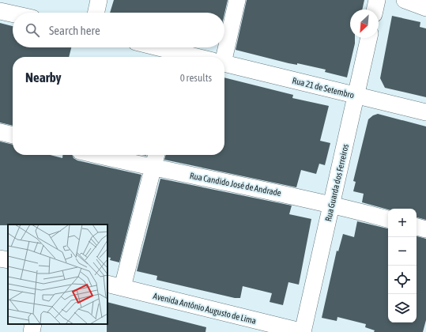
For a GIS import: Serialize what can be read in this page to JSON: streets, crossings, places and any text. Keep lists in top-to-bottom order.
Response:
{
  "streets": {
    "street": [
      "Rua 21 de Setembro",
      "Rua Guarda dos Ferreiros",
      "Rua Candido José de Andrade",
      "Avenida Antônio Augusto de Lima"
    ]
  },
  "crossings": [
    ["Rua 21 de Setembro", "Rua Guarda dos Ferreiros"],
    ["Rua Guarda dos Ferreiros", "Rua Candido José de Andrade"],
    ["Rua Guarda dos Ferreiros", "Avenida Antônio Augusto de Lima"]
  ],
  "north": "bottom left",
  "page": {
    "search": "Search here",
    "heading": ["Nearby", "0 results"],
    "map_buttons": ["+", "−"]
  }
}
